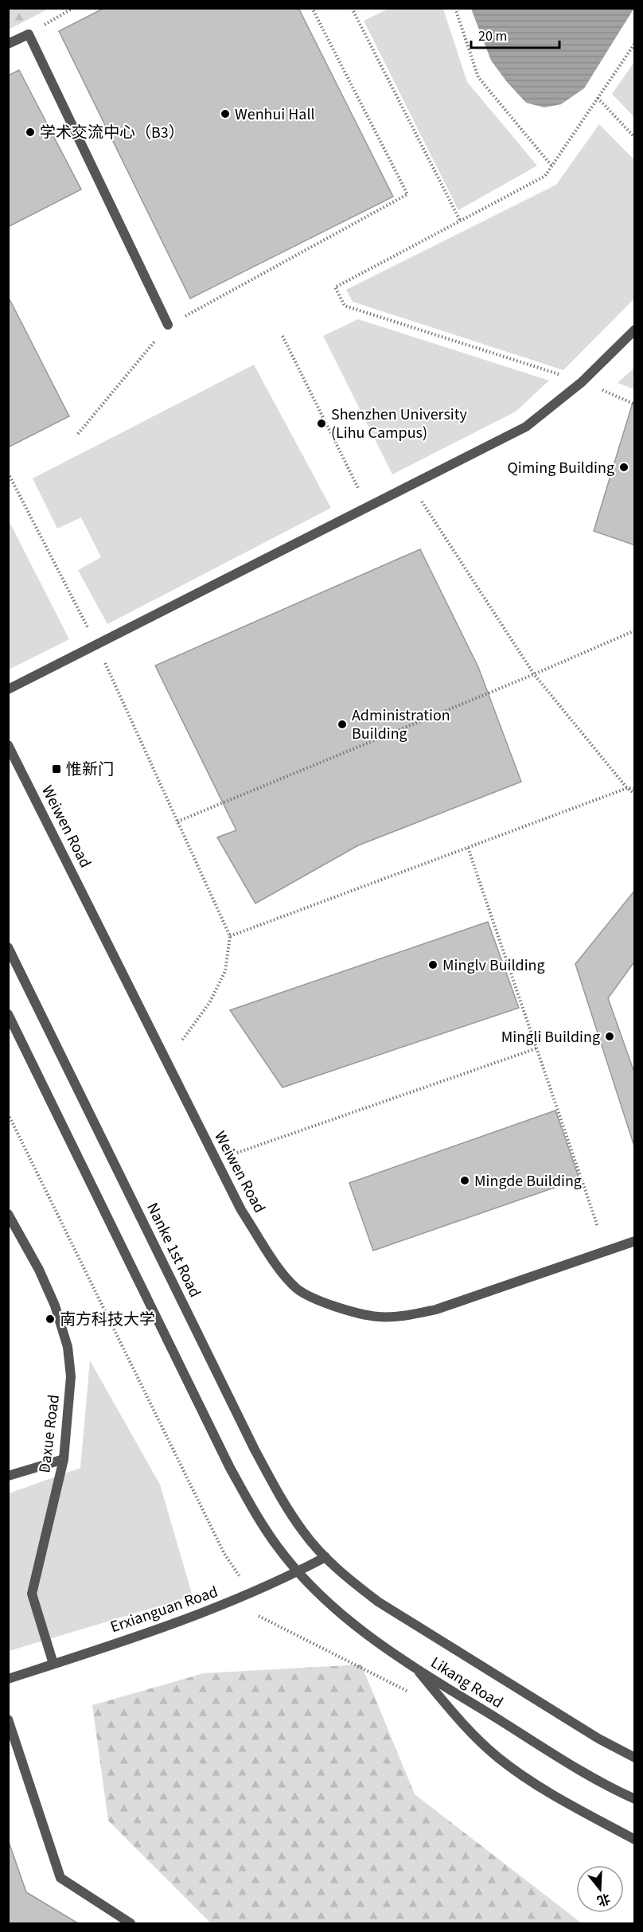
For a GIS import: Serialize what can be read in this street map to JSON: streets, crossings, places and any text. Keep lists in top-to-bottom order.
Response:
{
  "streets": {
    "street": [
      "Weiwen Road",
      "Nanke 1st Road",
      "Daxue Road",
      "Erxianguan Road",
      "Likang Road"
    ]
  },
  "crossings": [
    ["Nanke 1st Road", "Erxianguan Road"],
    ["Nanke 1st Road", "Likang Road"],
    ["Daxue Road", "Erxianguan Road"],
    ["Erxianguan Road", "Likang Road"]
  ],
  "places": {
    "other": [
      "Wenhui Hall",
      "学术交流中心（B3）",
      "Shenzhen University (Lihu Campus)",
      "Qiming Building",
      "Administration Building",
      "Minglv Building",
      "Mingli Building",
      "Mingde Building",
      "南方科技大学"
    ],
    "transit": ["惟新门"]
  },
  "scale_bar": "20 m",
  "north": "bottom"
}
